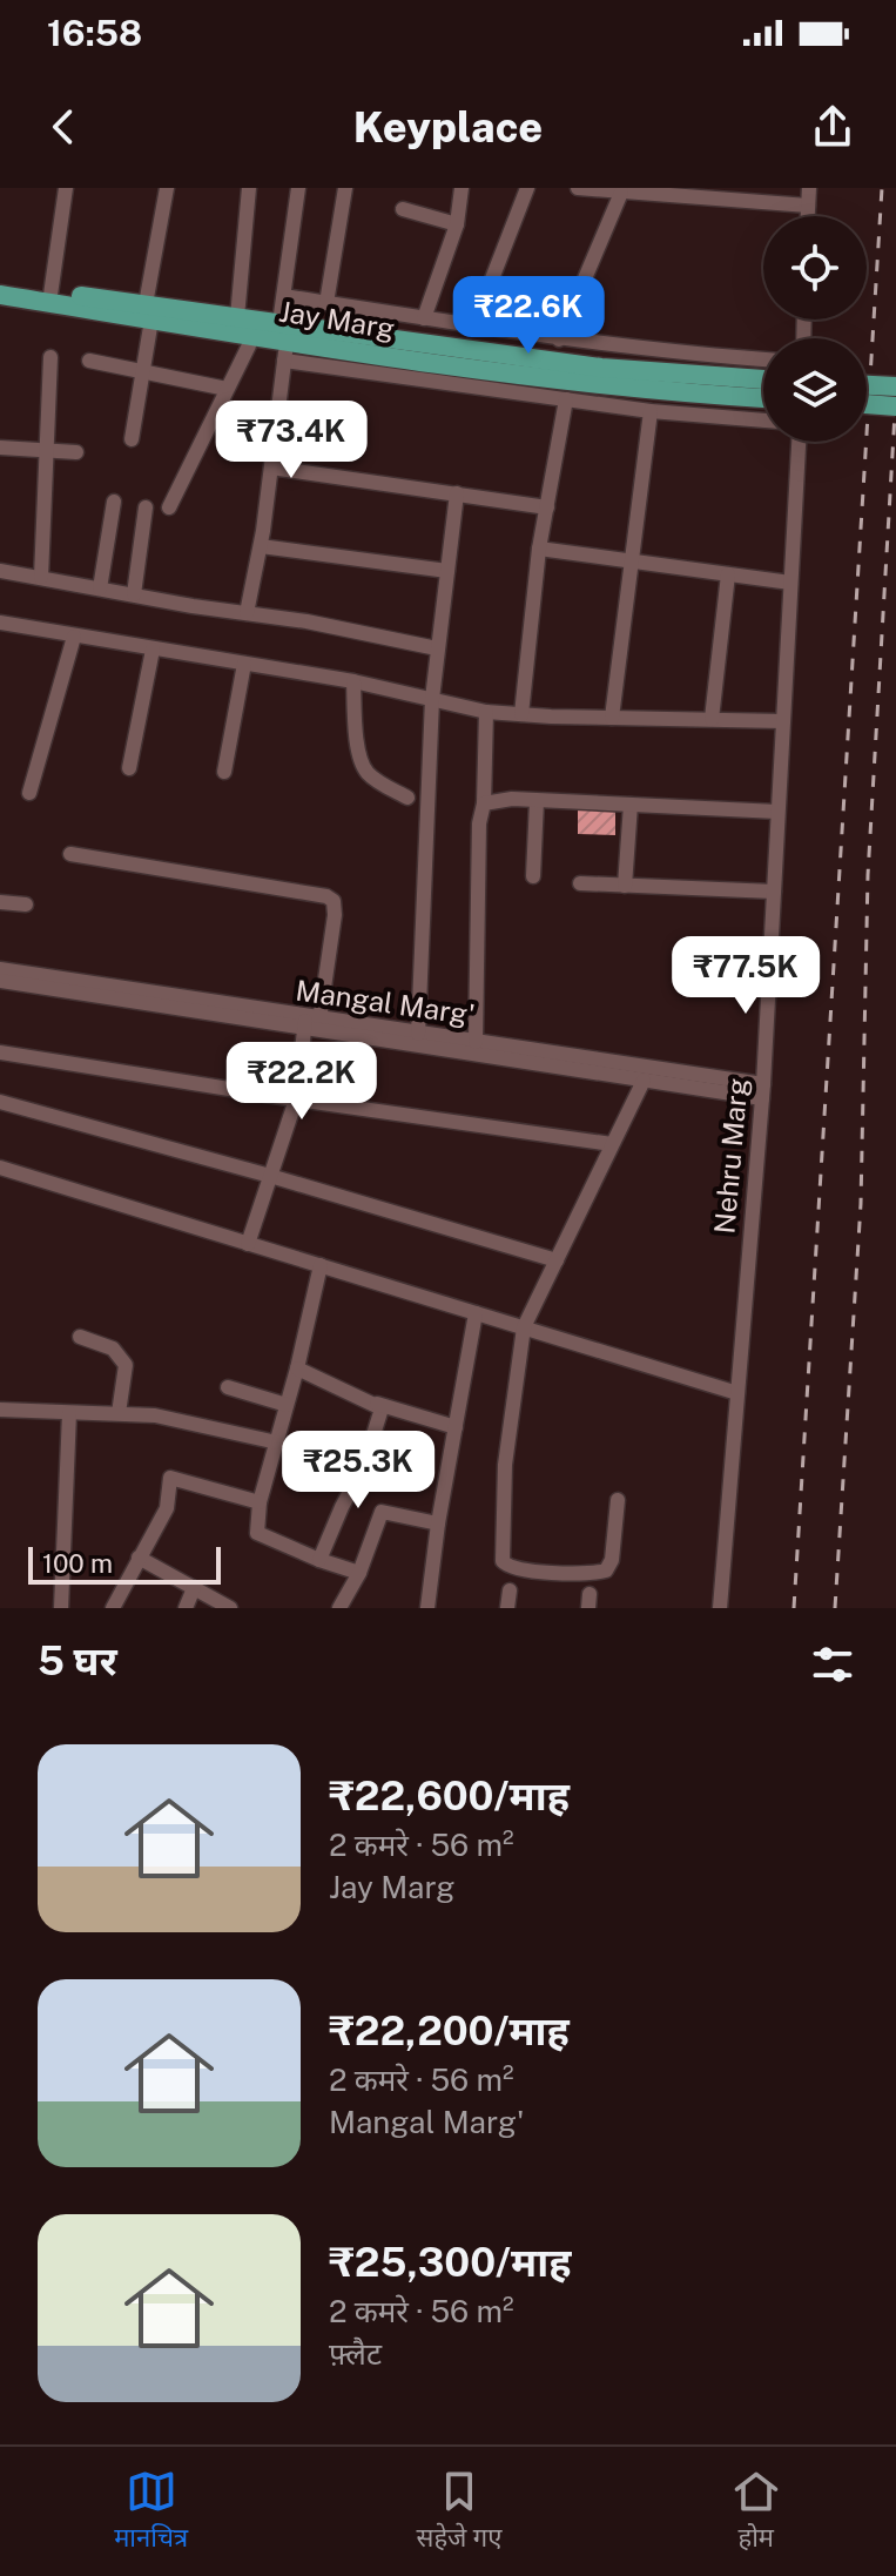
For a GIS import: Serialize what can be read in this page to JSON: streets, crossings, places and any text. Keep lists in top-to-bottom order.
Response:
{
  "streets": {
    "main road": ["Jay Marg"],
    "street": ["Mangal Marg'", "Nehru Marg"]
  },
  "crossings": [
    ["Mangal Marg'", "Nehru Marg"]
  ],
  "scale_bar": "100 m",
  "page": {
    "status": "16:58",
    "header": "Keyplace",
    "price": [
      "₹22.6K",
      "₹73.4K",
      "₹77.5K",
      "₹22.2K",
      "₹25.3K"
    ],
    "scale": "100 m",
    "heading": "5 घर",
    "list": [
      {
        "name": "₹22,600/माह",
        "note": "2 कमरे · 56 m² · Jay Marg"
      },
      {
        "name": "₹22,200/माह",
        "note": "2 कमरे · 56 m² · Mangal Marg'"
      },
      {
        "name": "₹25,300/माह",
        "note": "2 कमरे · 56 m² · फ़्लैट"
      }
    ],
    "tabs": ["मानचित्र", "सहेजे गए", "होम"]
  }
}
